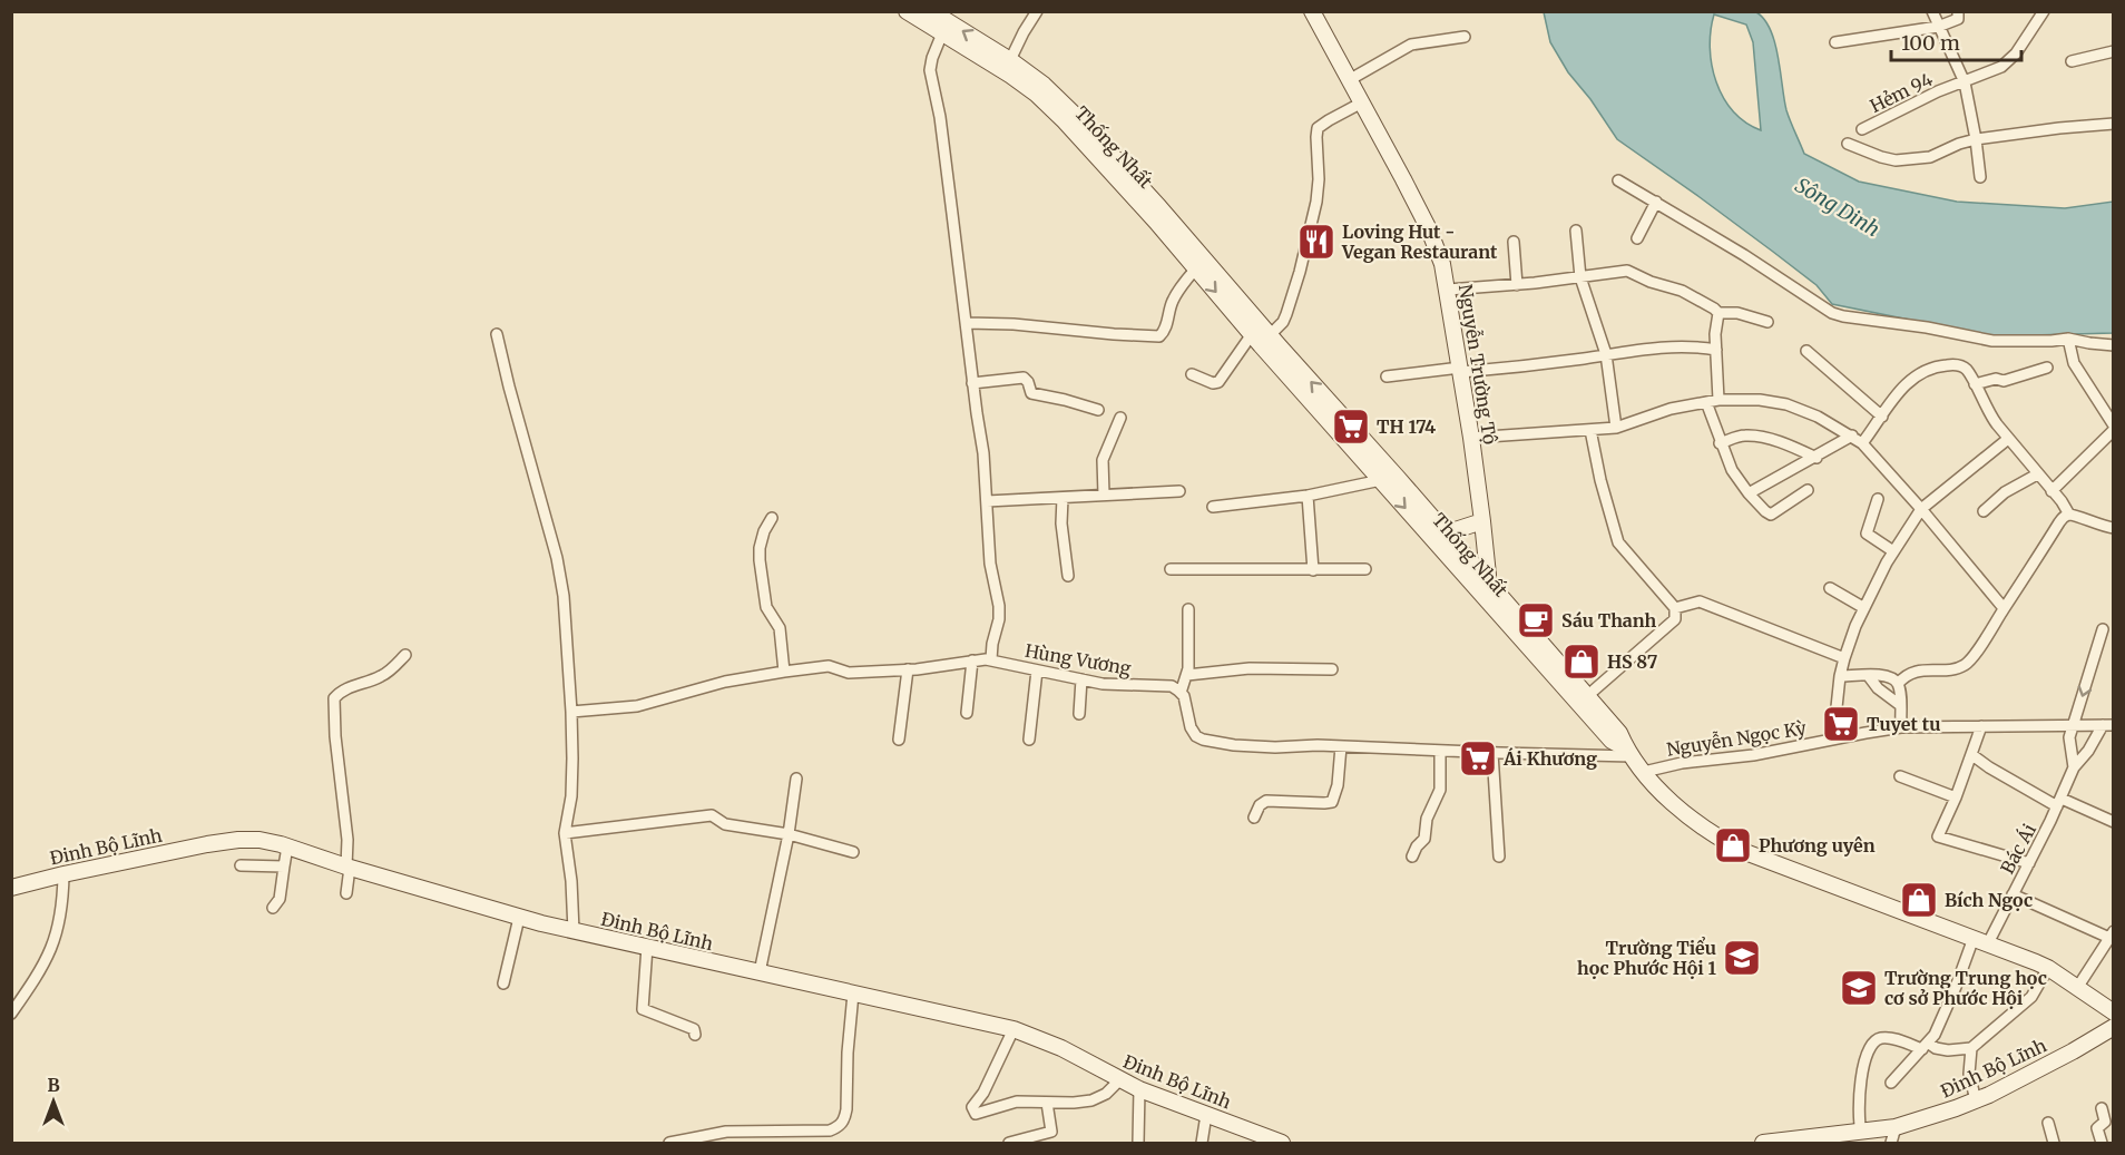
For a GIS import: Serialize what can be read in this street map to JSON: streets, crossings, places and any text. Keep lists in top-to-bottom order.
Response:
{
  "streets": {
    "main road": ["Thống Nhất", "Nguyễn Trường Tộ", "Đinh Bộ Lĩnh"],
    "street": [
      "Hẻm 94",
      "Hùng Vương",
      "Nguyễn Ngọc Kỳ",
      "Bác Ái"
    ]
  },
  "crossings": [
    ["Thống Nhất", "Nguyễn Trường Tộ"],
    ["Nguyễn Ngọc Kỳ", "Bác Ái"]
  ],
  "water": ["Sông Dinh"],
  "places": {
    "restaurant": ["Loving Hut - Vegan Restaurant"],
    "supermarket": ["TH 174", "Tuyet tu", "Ái Khương"],
    "cafe": ["Sáu Thanh"],
    "shop": ["HS 87", "Phương uyên", "Bích Ngọc"],
    "school or university": ["Trường Tiểu học Phước Hội 1", "Trường Trung học cơ sở Phước Hội"]
  },
  "scale_bar": "100 m",
  "north": "top"
}
